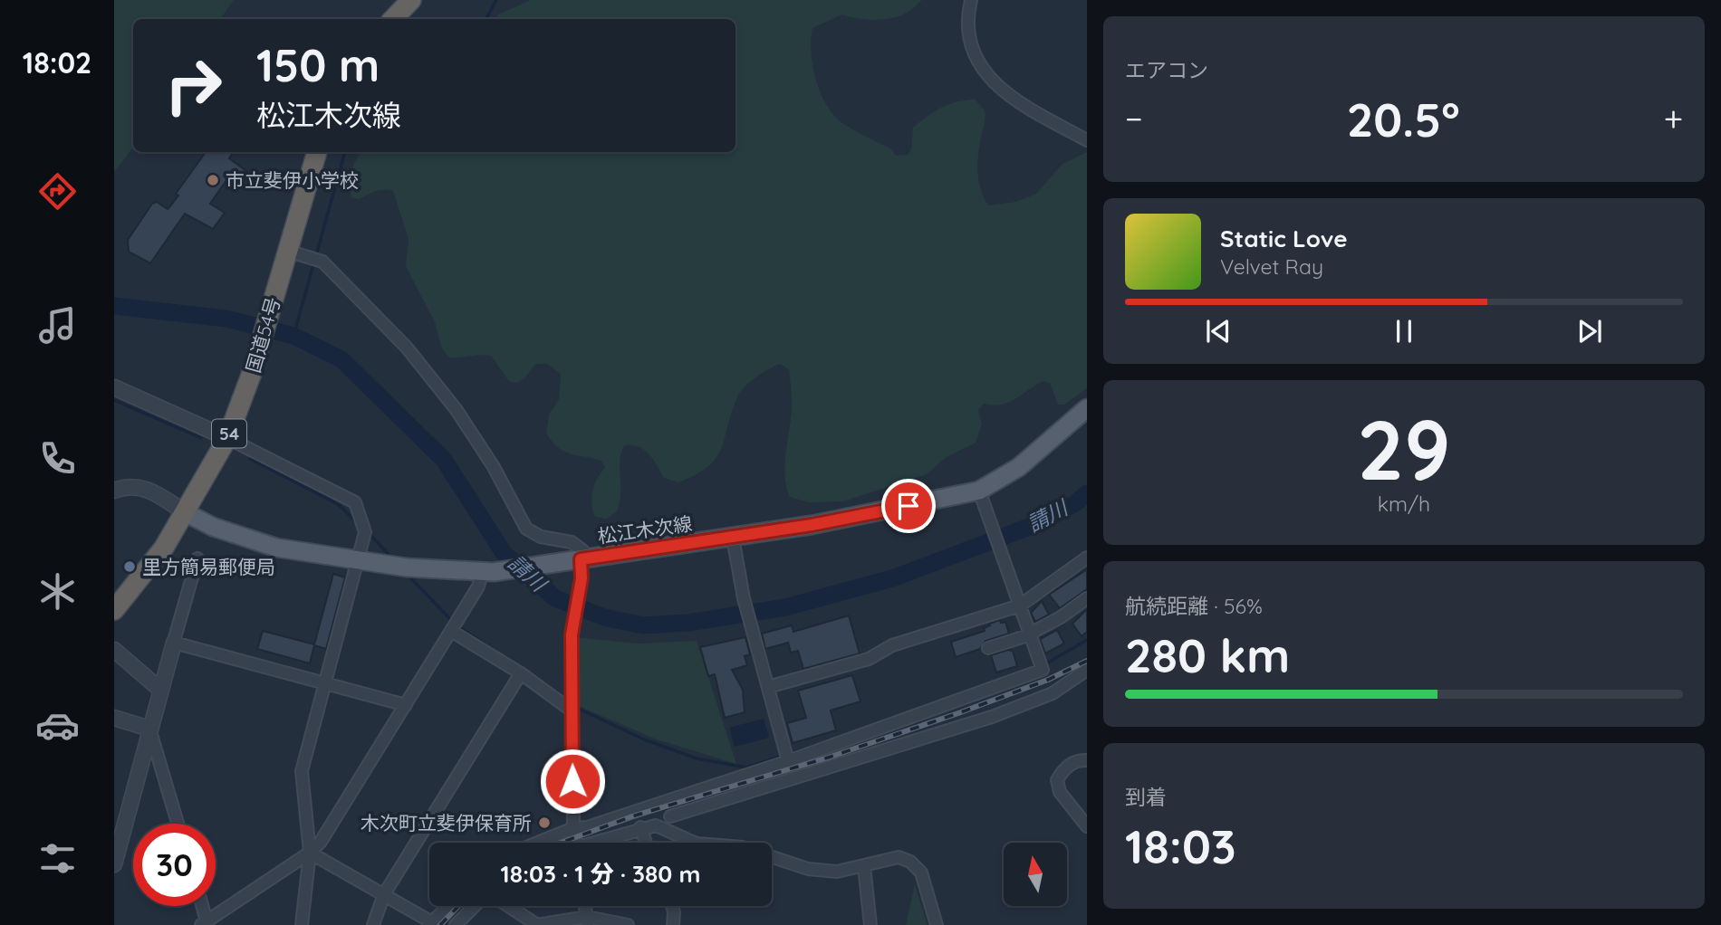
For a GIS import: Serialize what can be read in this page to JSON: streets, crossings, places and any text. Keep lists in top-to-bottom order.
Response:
{
  "streets": {
    "highway": ["国道54号", "54"],
    "main road": ["松江木次線"]
  },
  "crossings": [
    ["国道54号", "松江木次線"]
  ],
  "water": ["請川"],
  "places": ["市立斐伊小学校", "里方簡易郵便局", "木次町立斐伊保育所"],
  "north": "top",
  "page": {
    "tabs": "18:02",
    "tile": [
      "エアコン",
      ["29", "km/h"],
      ["航続距離 · 56%", "280 km"],
      ["到着", "18:03"]
    ],
    "turn": ["150 m", "松江木次線"],
    "heat": ["−", "20.5°", "+"],
    "song": ["Static Love", "Velvet Ray"],
    "limit": "30",
    "trip": "18:03 · 1 分 · 380 m"
  }
}
